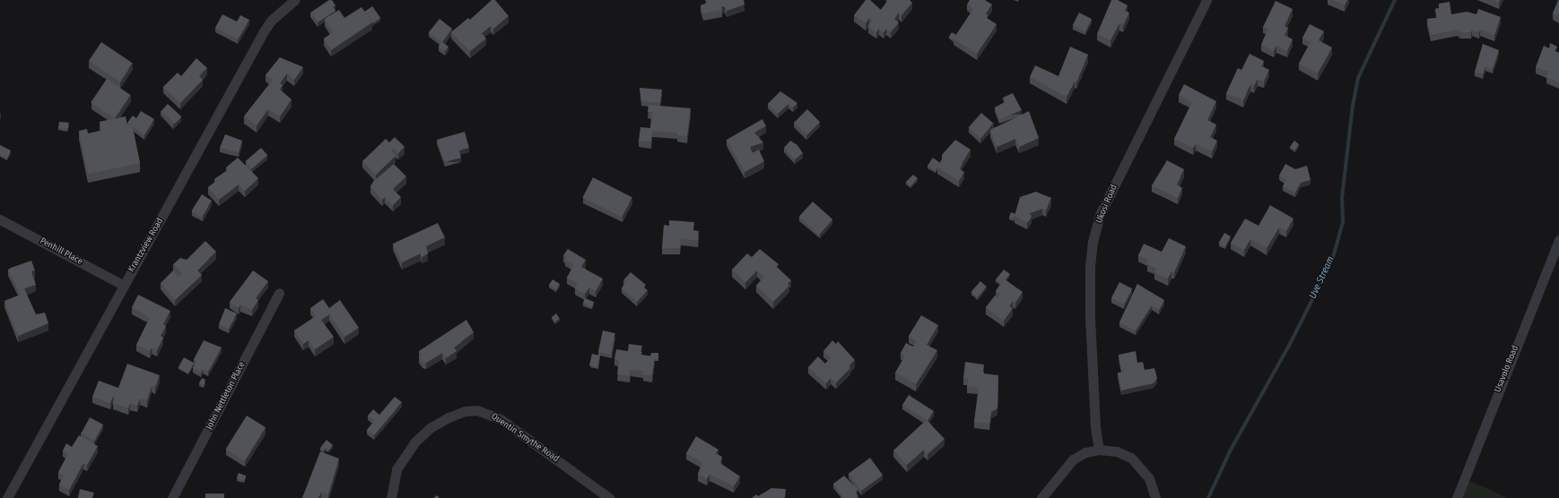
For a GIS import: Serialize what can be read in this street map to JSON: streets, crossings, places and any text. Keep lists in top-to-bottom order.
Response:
{
  "streets": {
    "street": [
      "Ukosi Road",
      "Krantzview Road",
      "Penhill Place",
      "Usavolo Road",
      "John Nettleton Place",
      "Quentin Smythe Road"
    ]
  },
  "crossings": [
    ["Krantzview Road", "Penhill Place"]
  ],
  "water": ["Uve Stream"]
}
